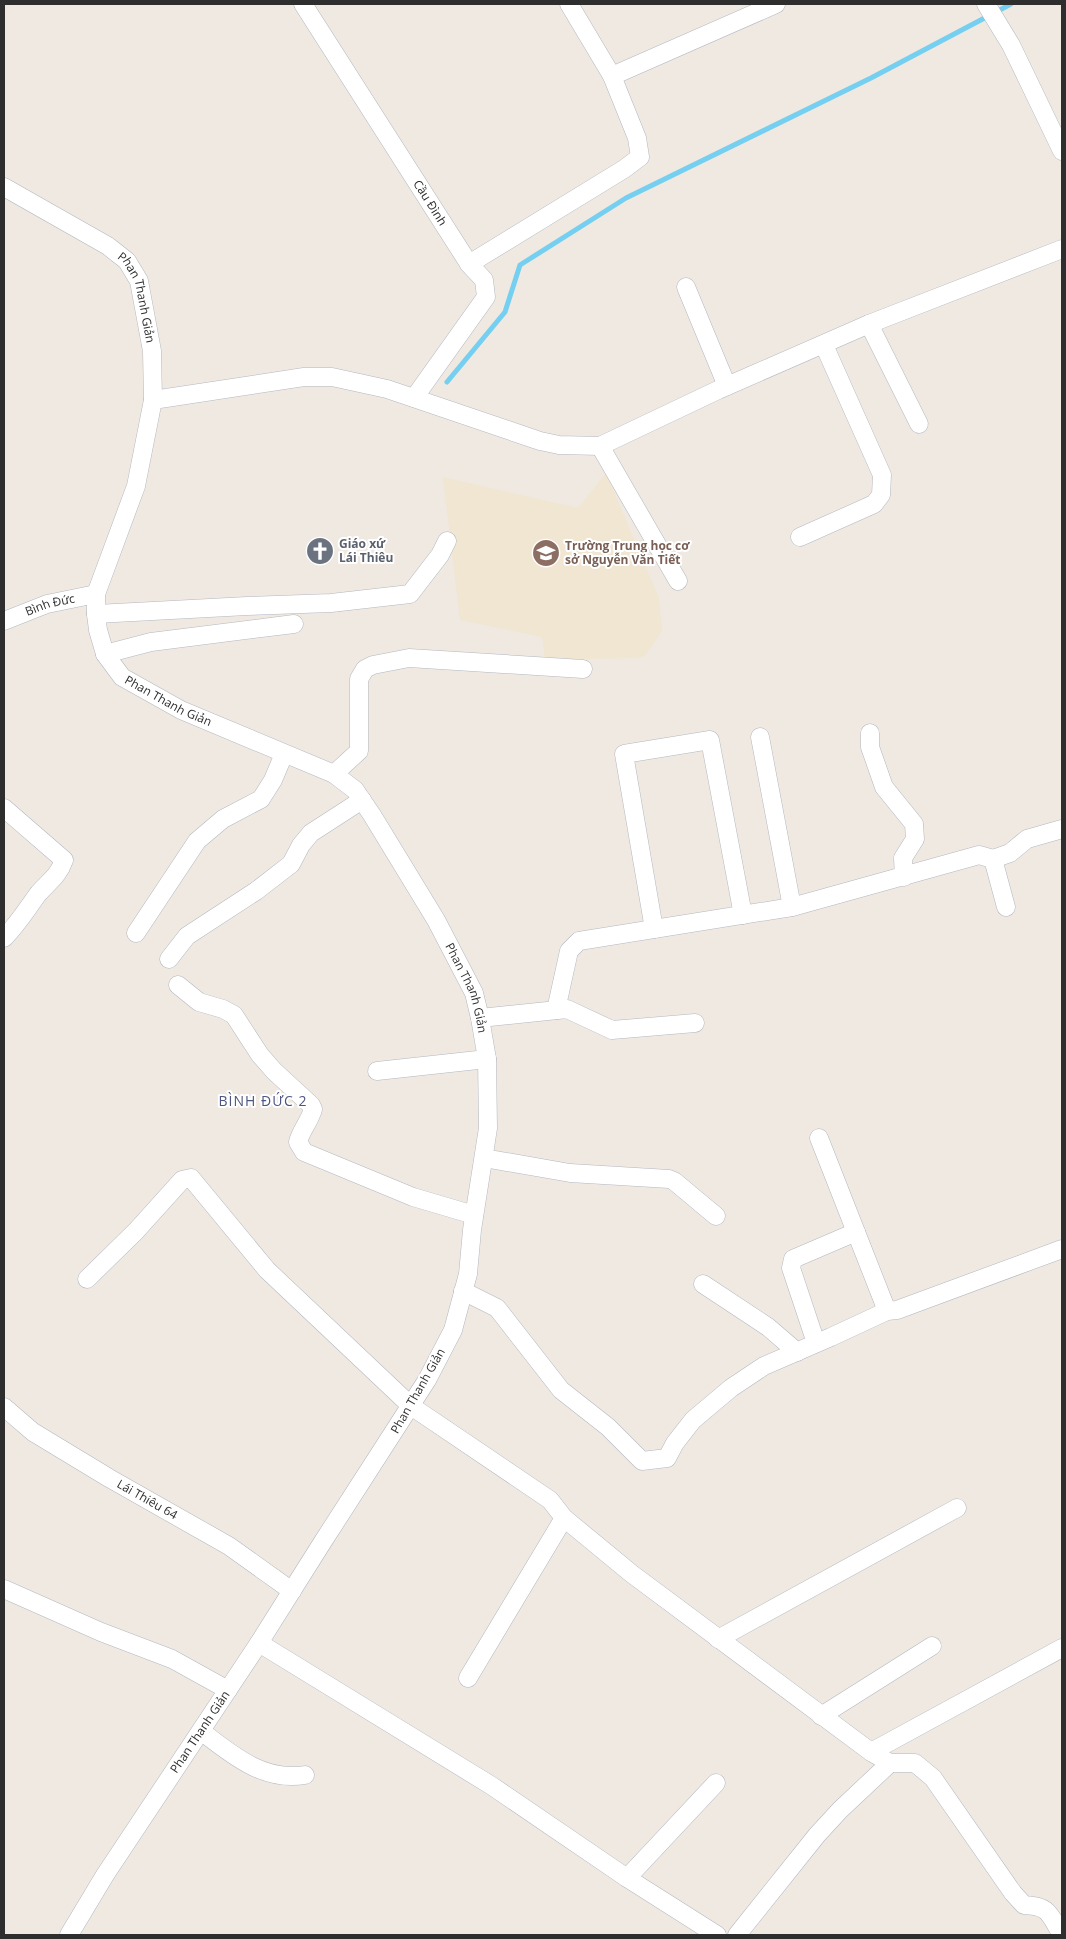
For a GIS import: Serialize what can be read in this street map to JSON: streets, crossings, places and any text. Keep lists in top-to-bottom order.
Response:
{
  "streets": {
    "street": [
      "Cầu Đình",
      "Phan Thanh Giản",
      "Bình Đức",
      "Lái Thiêu 64"
    ]
  },
  "crossings": [
    ["Phan Thanh Giản", "Bình Đức"],
    ["Phan Thanh Giản", "Lái Thiêu 64"]
  ],
  "districts": ["BÌNH ĐỨC 2"],
  "places": {
    "church": ["Giáo xứ Lái Thiêu"],
    "school or university": ["Trường Trung học cơ sở Nguyễn Văn Tiết"]
  }
}
